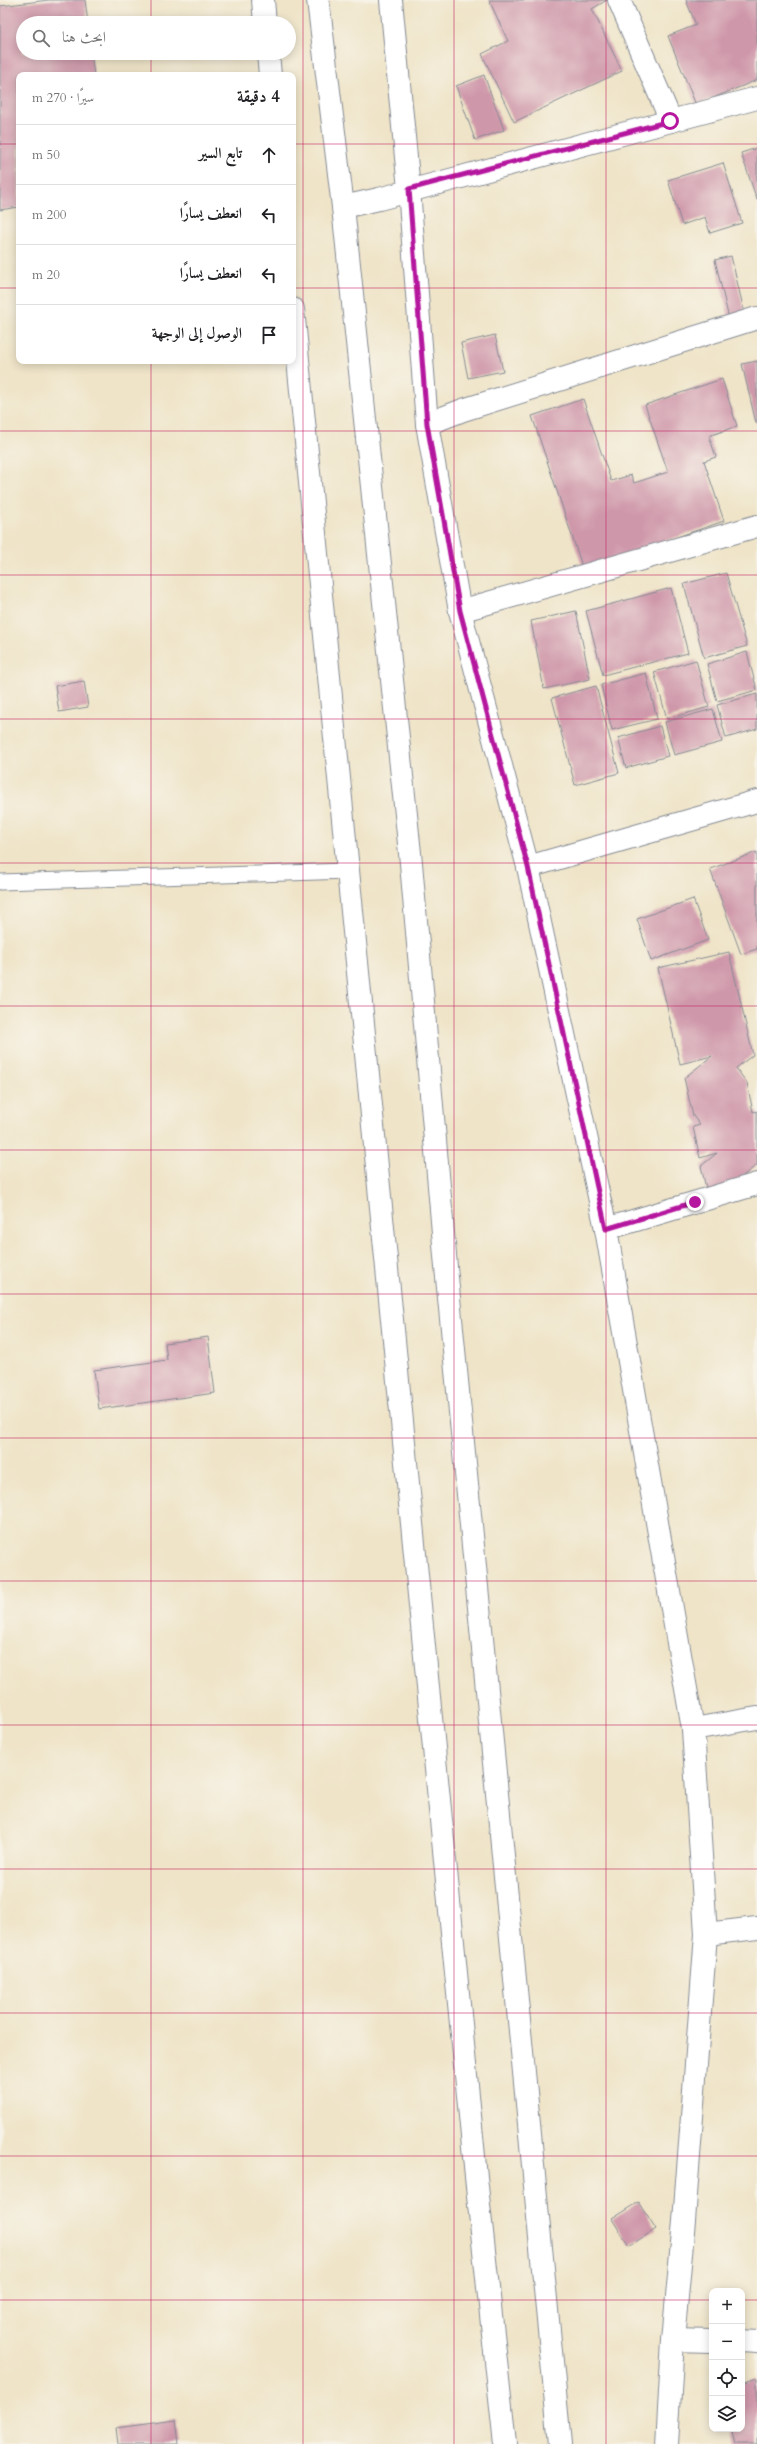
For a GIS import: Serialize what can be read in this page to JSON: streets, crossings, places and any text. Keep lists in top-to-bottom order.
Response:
{
  "page": {
    "search": "ابحث هنا",
    "heading": ["4 دقيقة", "سيرًا · 270 m"],
    "list": [
      ["تابع السير", "50 m"],
      ["انعطف يسارًا", "200 m"],
      ["انعطف يسارًا", "20 m"],
      "الوصول إلى الوجهة"
    ],
    "map_buttons": ["+", "−"]
  }
}
